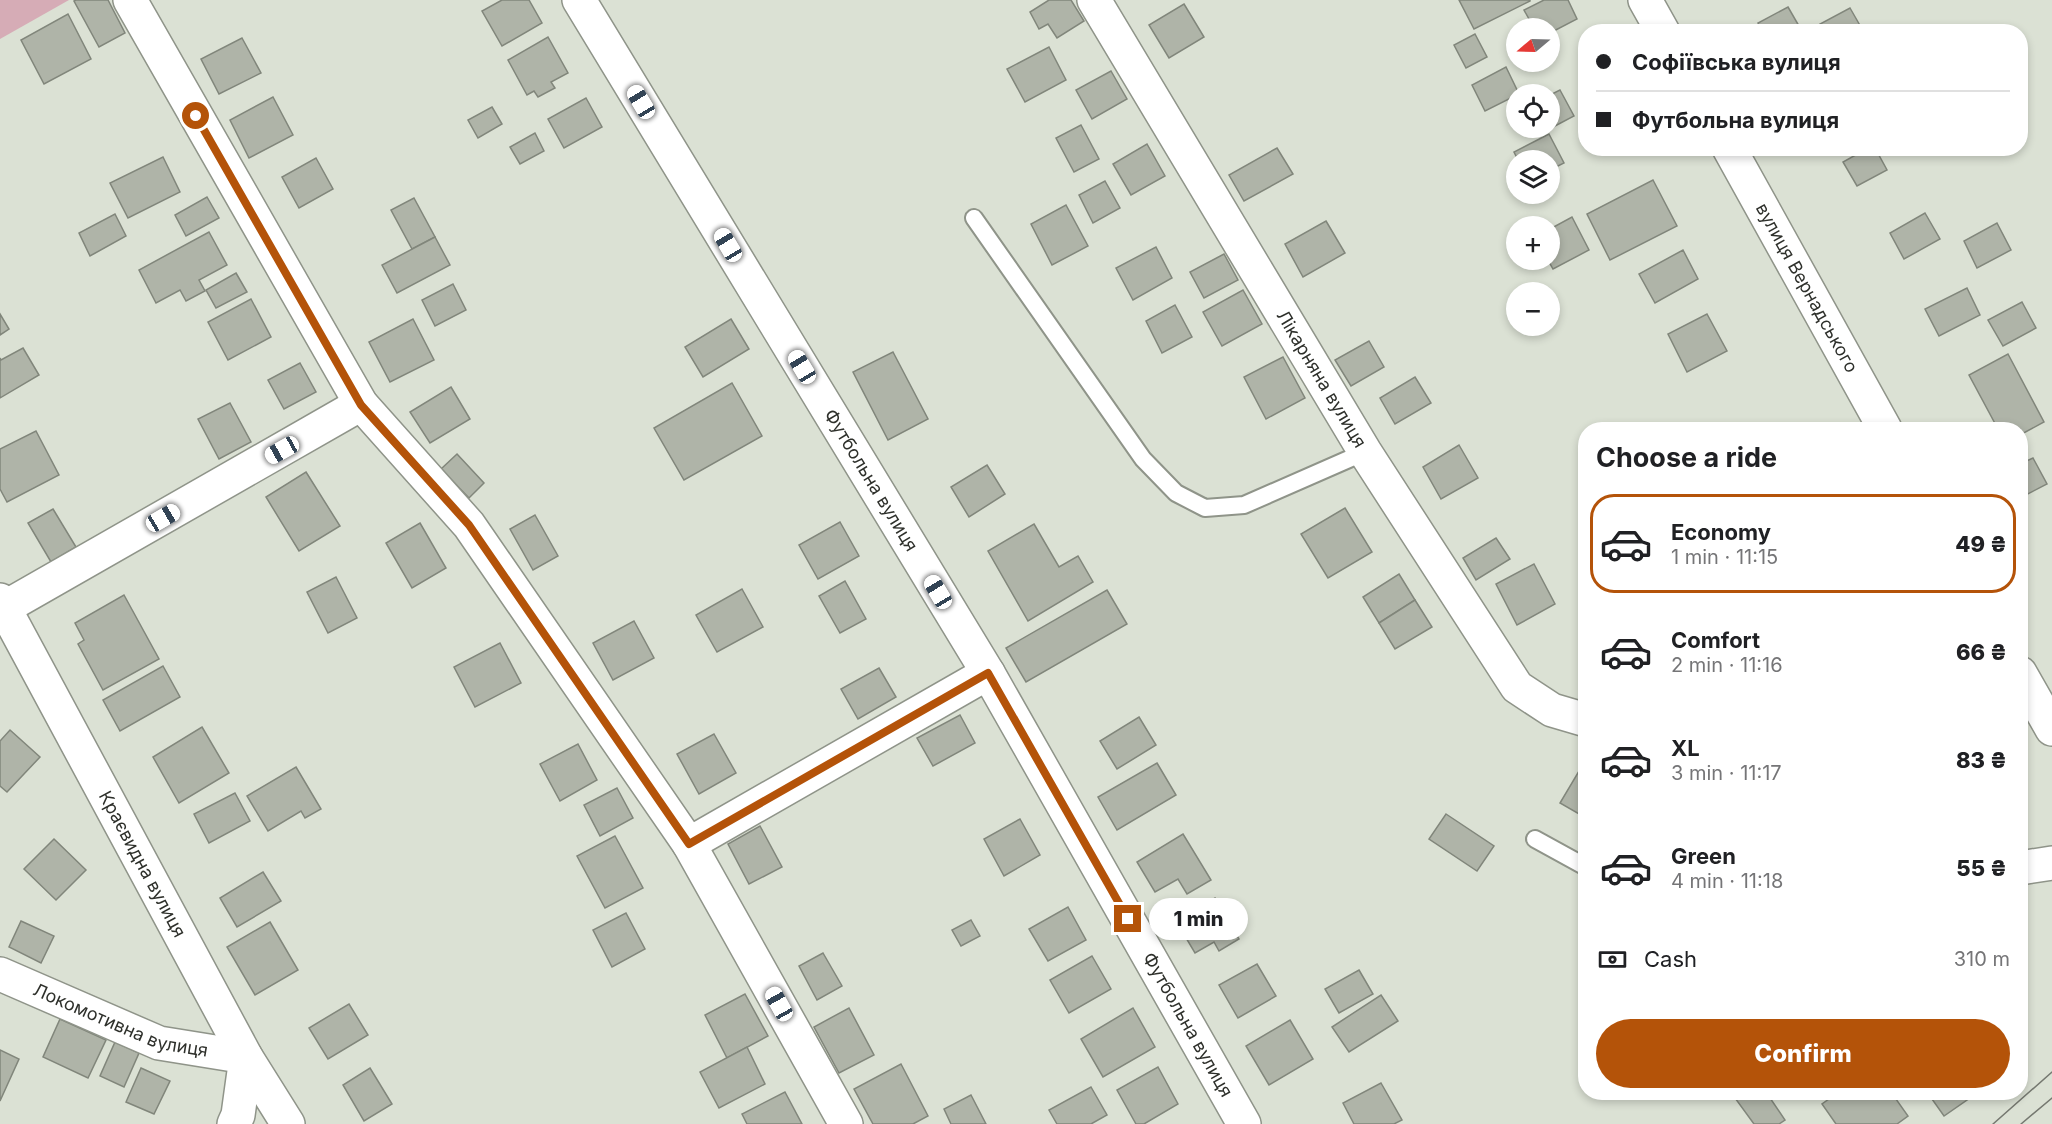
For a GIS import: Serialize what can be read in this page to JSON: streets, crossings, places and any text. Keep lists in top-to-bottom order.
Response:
{
  "streets": {
    "street": [
      "вулиця Вернадського",
      "Лікарняна вулиця",
      "Футбольна вулиця",
      "Краєвидна вулиця",
      "Локомотивна вулиця"
    ]
  },
  "crossings": [
    ["Краєвидна вулиця", "Локомотивна вулиця"]
  ],
  "north": "left",
  "page": {
    "map_buttons": ["+", "−"],
    "banner": ["Софіївська вулиця", "Футбольна вулиця"],
    "heading": "Choose a ride",
    "list": [
      {
        "name": "Economy",
        "note": "1 min · 11:15",
        "value": "49 ₴"
      },
      {
        "name": "Comfort",
        "note": "2 min · 11:16",
        "value": "66 ₴"
      },
      {
        "name": "XL",
        "note": "3 min · 11:17",
        "value": "83 ₴"
      },
      {
        "name": "Green",
        "note": "4 min · 11:18",
        "value": "55 ₴"
      }
    ],
    "bubble": "1 min",
    "pay": ["Cash", "310 m"],
    "buttons": "Confirm"
  }
}
